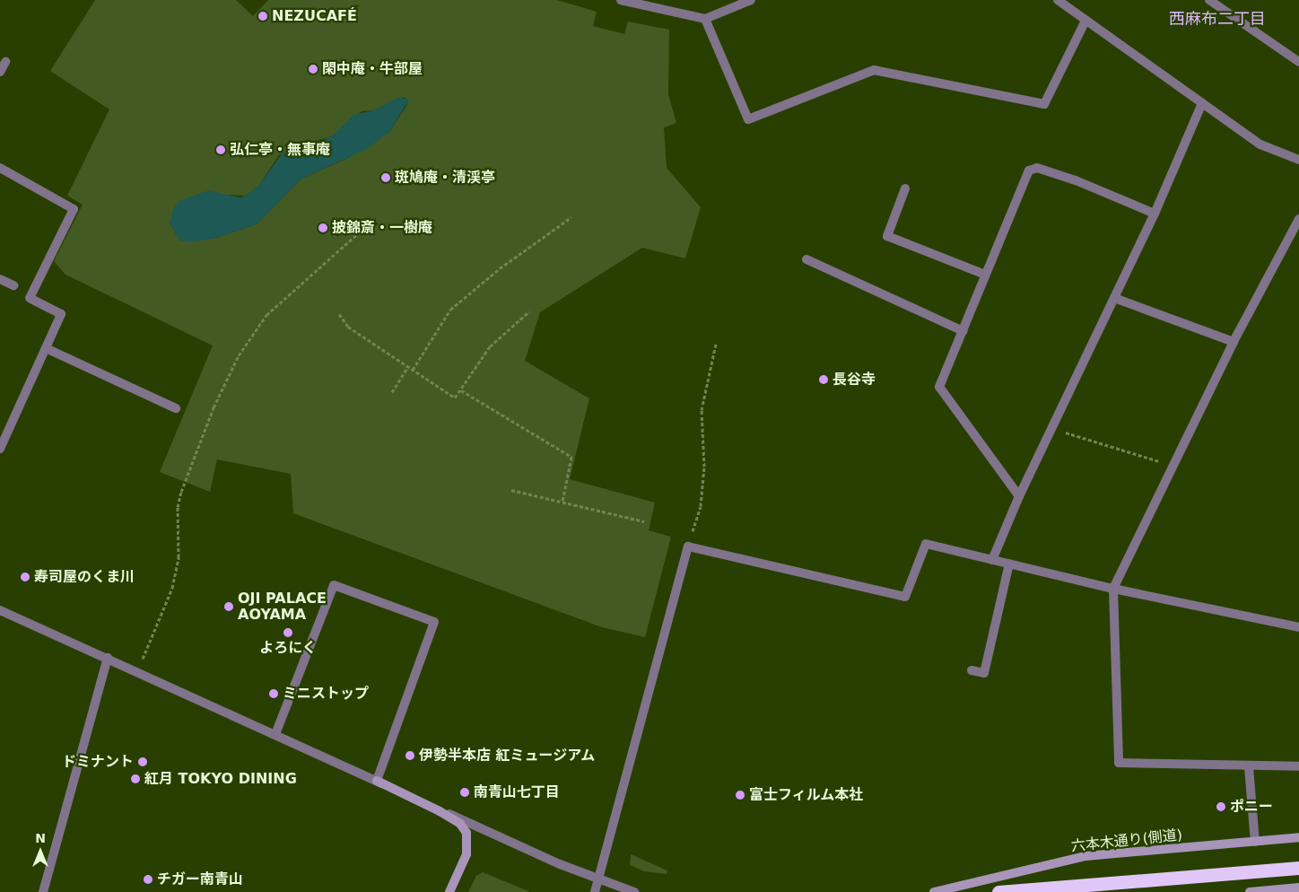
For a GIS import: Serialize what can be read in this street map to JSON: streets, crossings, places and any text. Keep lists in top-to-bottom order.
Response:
{
  "streets": {
    "main road": ["六本木通り(側道)"]
  },
  "districts": ["西麻布二丁目"],
  "places": [
    "NEZUCAFÉ",
    "閑中庵・牛部屋",
    "弘仁亭・無事庵",
    "斑鳩庵・清渓亭",
    "披錦斎・一樹庵",
    "長谷寺",
    "寿司屋のくま川",
    "OJI PALACE AOYAMA",
    "よろにく",
    "ミニストップ",
    "伊勢半本店 紅ミュージアム",
    "ドミナント",
    "紅月 TOKYO DINING",
    "南青山七丁目",
    "富士フィルム本社",
    "ポニー",
    "チガー南青山"
  ],
  "north": "top"
}
